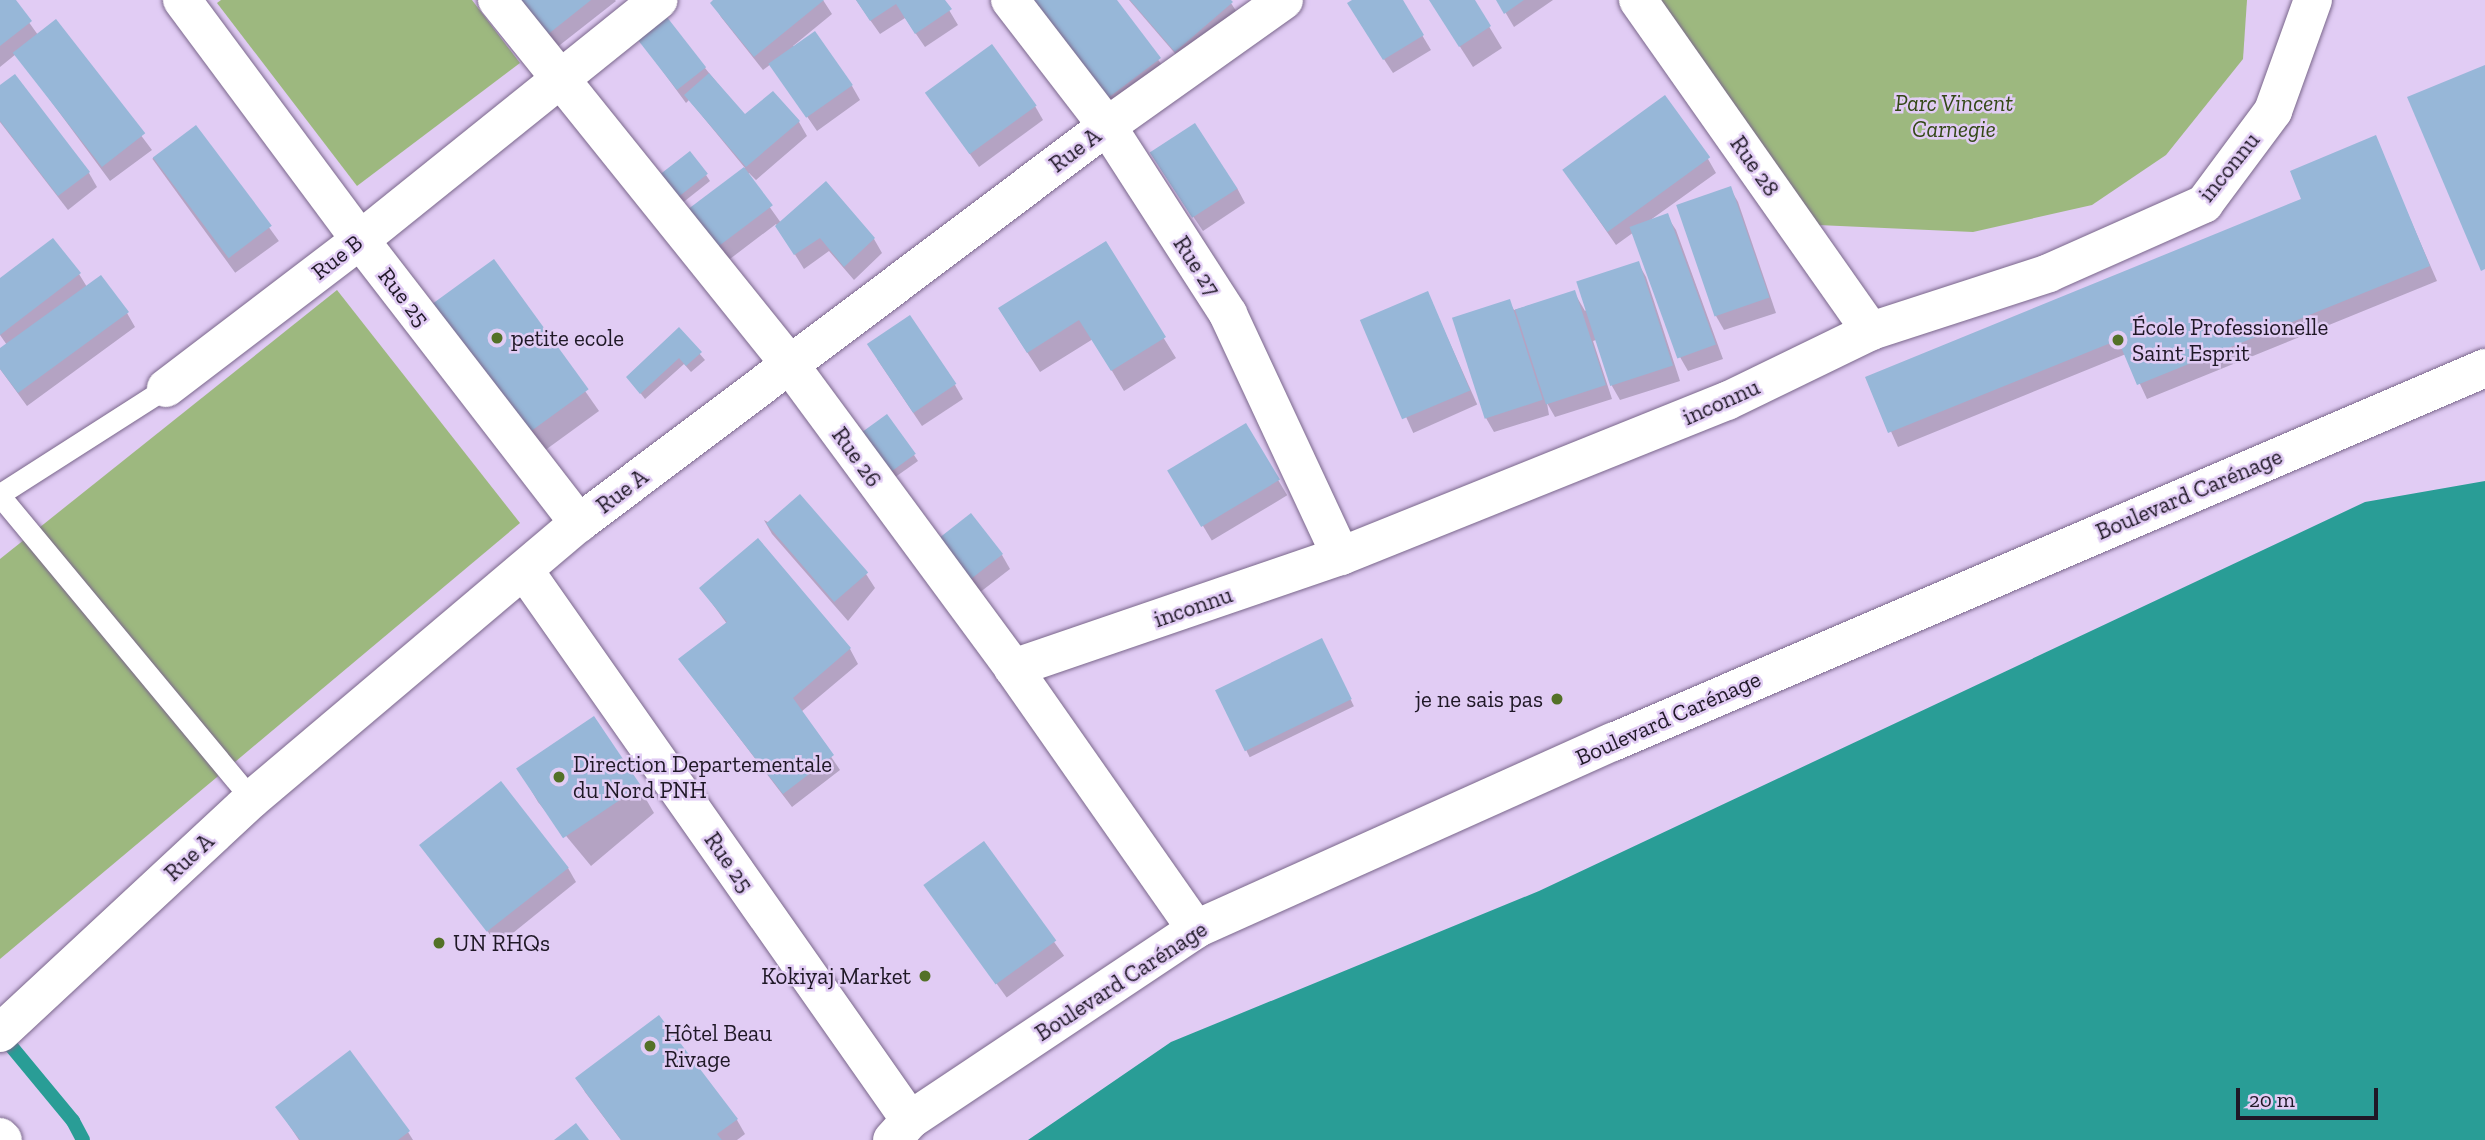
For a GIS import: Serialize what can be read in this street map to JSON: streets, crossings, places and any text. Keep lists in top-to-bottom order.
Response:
{
  "streets": {
    "street": [
      "Rue A",
      "Rue 28",
      "inconnu",
      "Rue B",
      "Rue 27",
      "Rue 25",
      "Rue 26",
      "Boulevard Carénage"
    ]
  },
  "crossings": [
    ["Rue A", "Rue 27"],
    ["Rue A", "Rue 25"],
    ["Rue A", "Rue 26"],
    ["Rue 28", "inconnu"],
    ["inconnu", "Rue 27"],
    ["inconnu", "Rue 26"],
    ["Rue B", "Rue 25"],
    ["Rue B", "Rue 26"],
    ["Rue 25", "Boulevard Carénage"],
    ["Rue 26", "Boulevard Carénage"]
  ],
  "parks": ["Parc Vincent Carnegie"],
  "places": [
    "petite ecole",
    "École Professionelle Saint Esprit",
    "je ne sais pas",
    "Direction Departementale du Nord PNH",
    "UN RHQs",
    "Kokiyaj Market",
    "Hôtel Beau Rivage"
  ],
  "scale_bar": "20 m"
}
